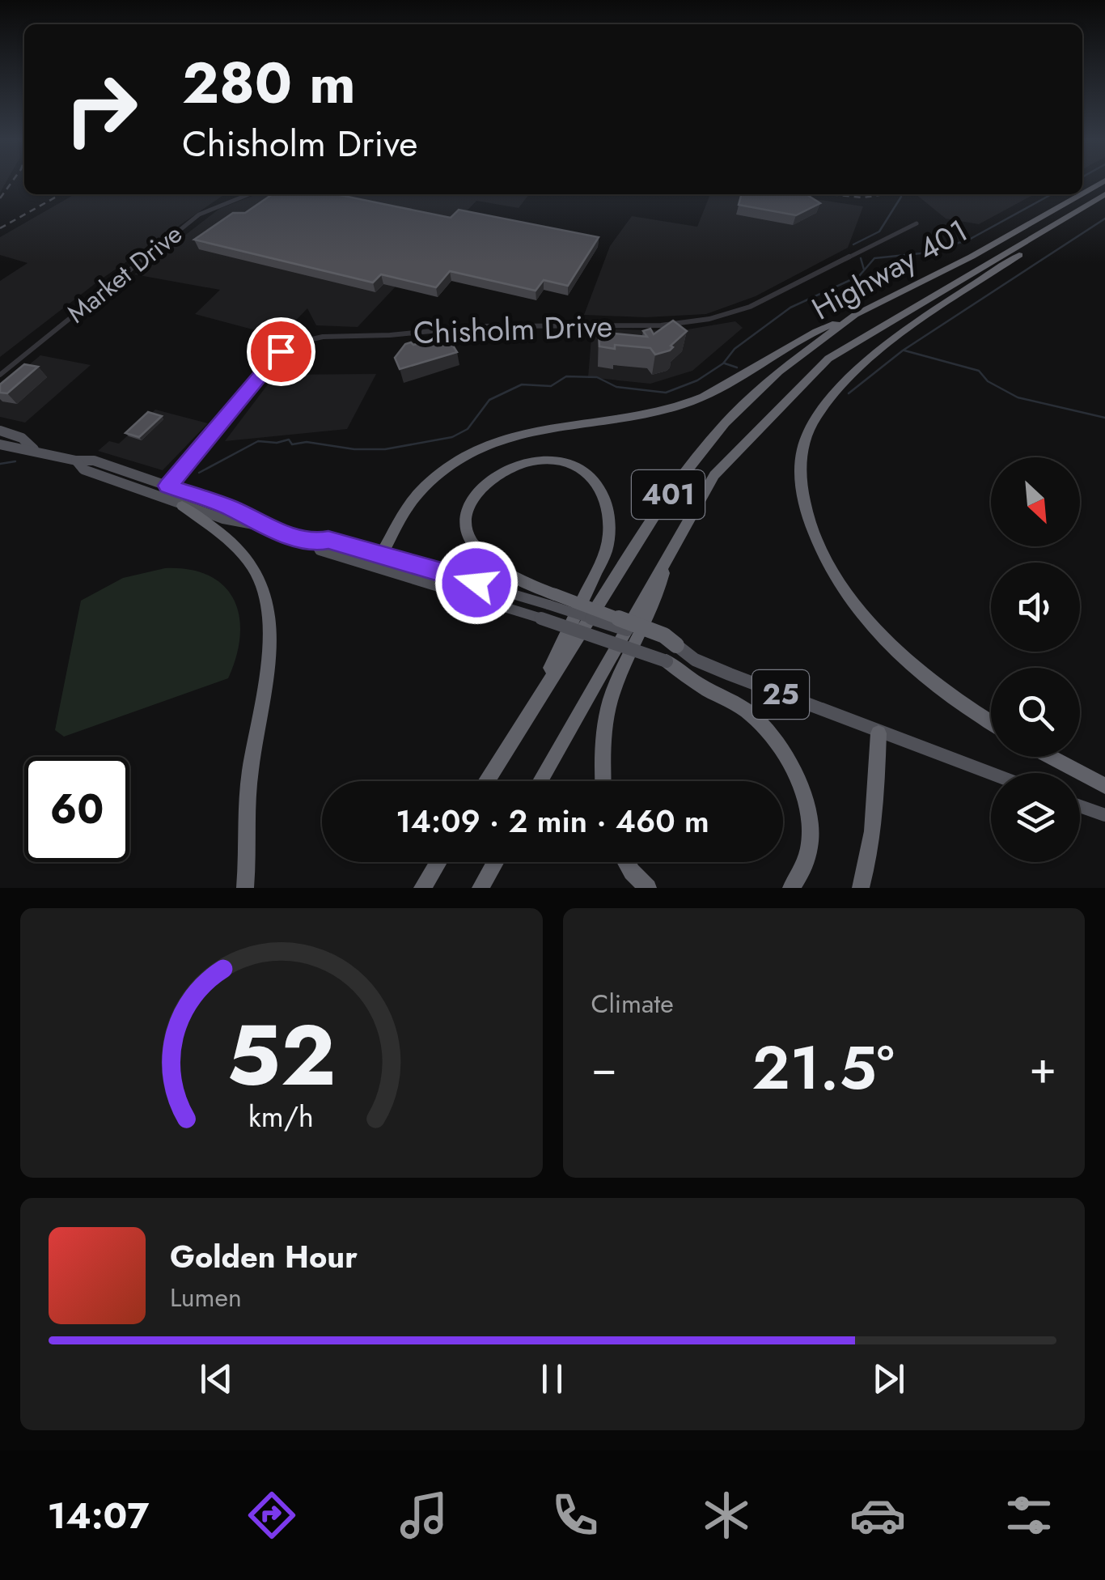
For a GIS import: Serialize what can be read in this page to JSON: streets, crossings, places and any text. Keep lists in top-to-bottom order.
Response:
{
  "streets": {
    "highway": ["Highway 401", "401"],
    "main road": ["25"],
    "street": ["Market Drive", "Chisholm Drive"]
  },
  "crossings": [
    ["Chisholm Drive", "25"]
  ],
  "north": "bottom right",
  "page": {
    "turn": ["280 m", "Chisholm Drive"],
    "limit": "60",
    "trip": "14:09 · 2 min · 460 m",
    "tile": "Climate",
    "heat": ["−", "21.5°", "+"],
    "song": ["Golden Hour", "Lumen"],
    "tabs": "14:07",
    "gauge": ["52", "km/h"]
  }
}
